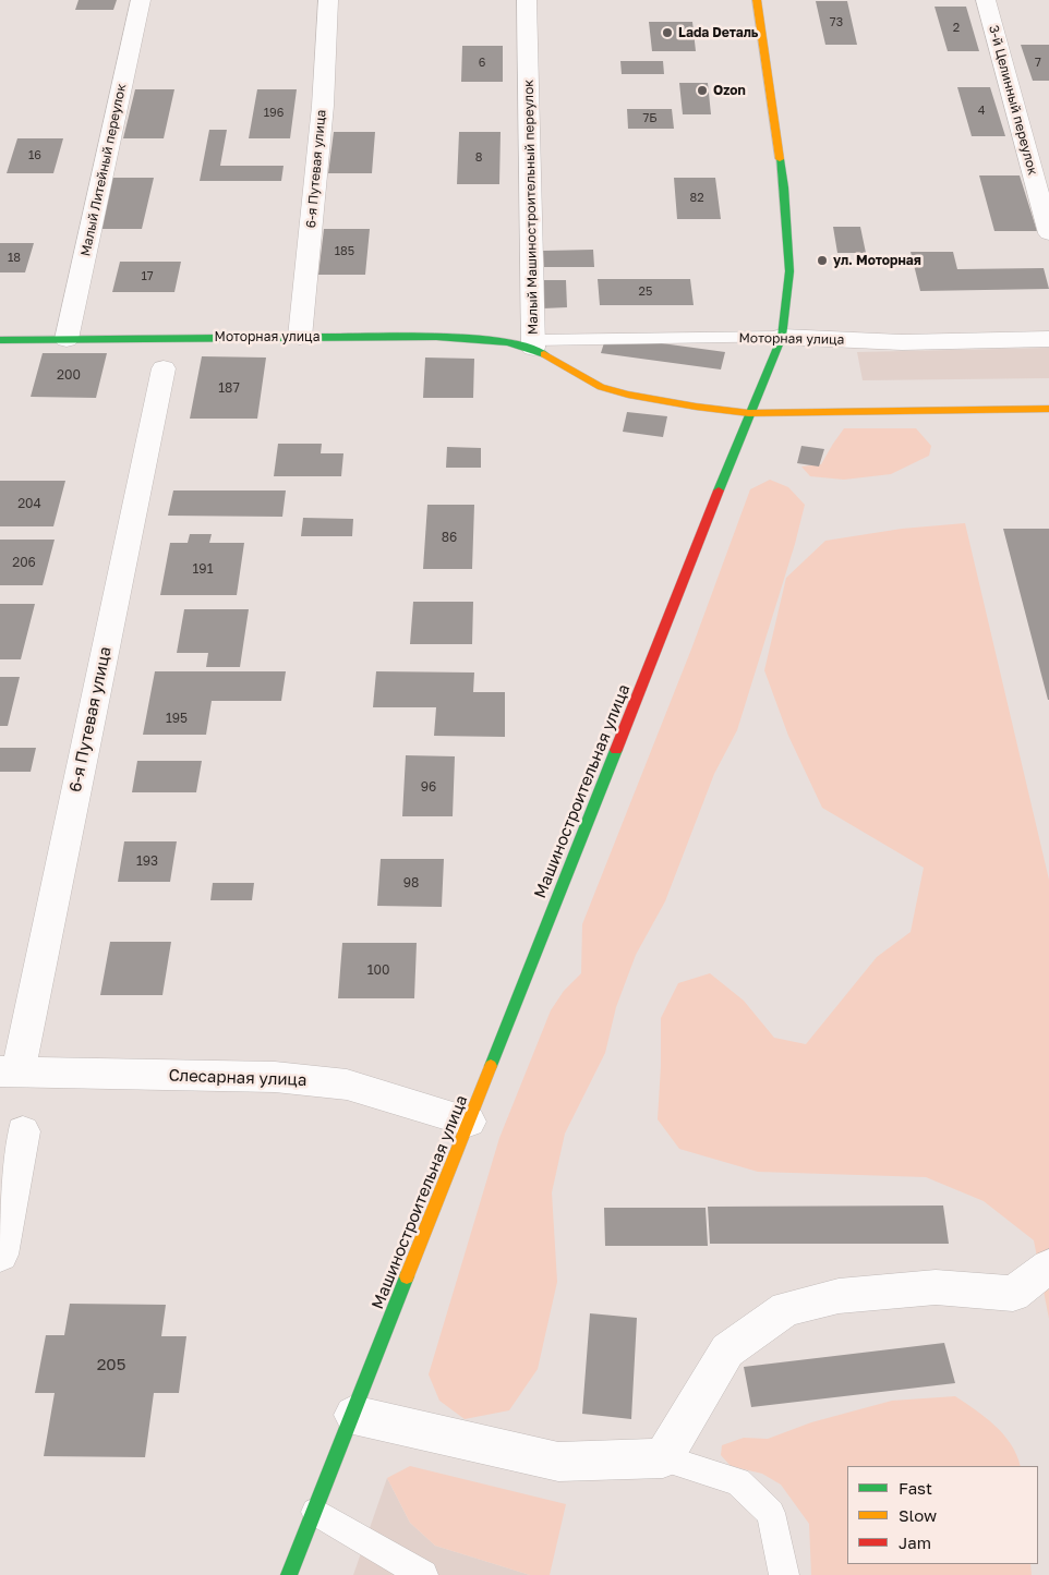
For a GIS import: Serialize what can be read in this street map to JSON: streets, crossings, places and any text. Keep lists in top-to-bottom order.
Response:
{
  "streets": {
    "main road": ["Малый Машиностроительный переулок", "Моторная улица", "Машиностроительная улица"],
    "street": [
      "3-й Целинный переулок",
      "6-я Путевая улица",
      "Малый Литейный переулок",
      "Слесарная улица"
    ]
  },
  "crossings": [
    ["6-я Путевая улица", "Моторная улица"],
    ["6-я Путевая улица", "Слесарная улица"],
    ["Малый Литейный переулок", "Моторная улица"],
    ["Малый Машиностроительный переулок", "Моторная улица"],
    ["Малый Машиностроительный переулок", "Машиностроительная улица"],
    ["Моторная улица", "Машиностроительная улица"],
    ["Машиностроительная улица", "Слесарная улица"]
  ],
  "places": ["Lada Dеталь", "Ozon", "ул. Моторная"],
  "house_numbers": [
    "73",
    "2",
    "6",
    "7",
    "4",
    "196",
    "7Б",
    "16",
    "8",
    "82",
    "185",
    "18",
    "17",
    "25",
    "200",
    "187",
    "204",
    "86",
    "206",
    "191",
    "195",
    "96",
    "193",
    "98",
    "100",
    "205"
  ],
  "legend": ["Fast", "Slow", "Jam"]
}
